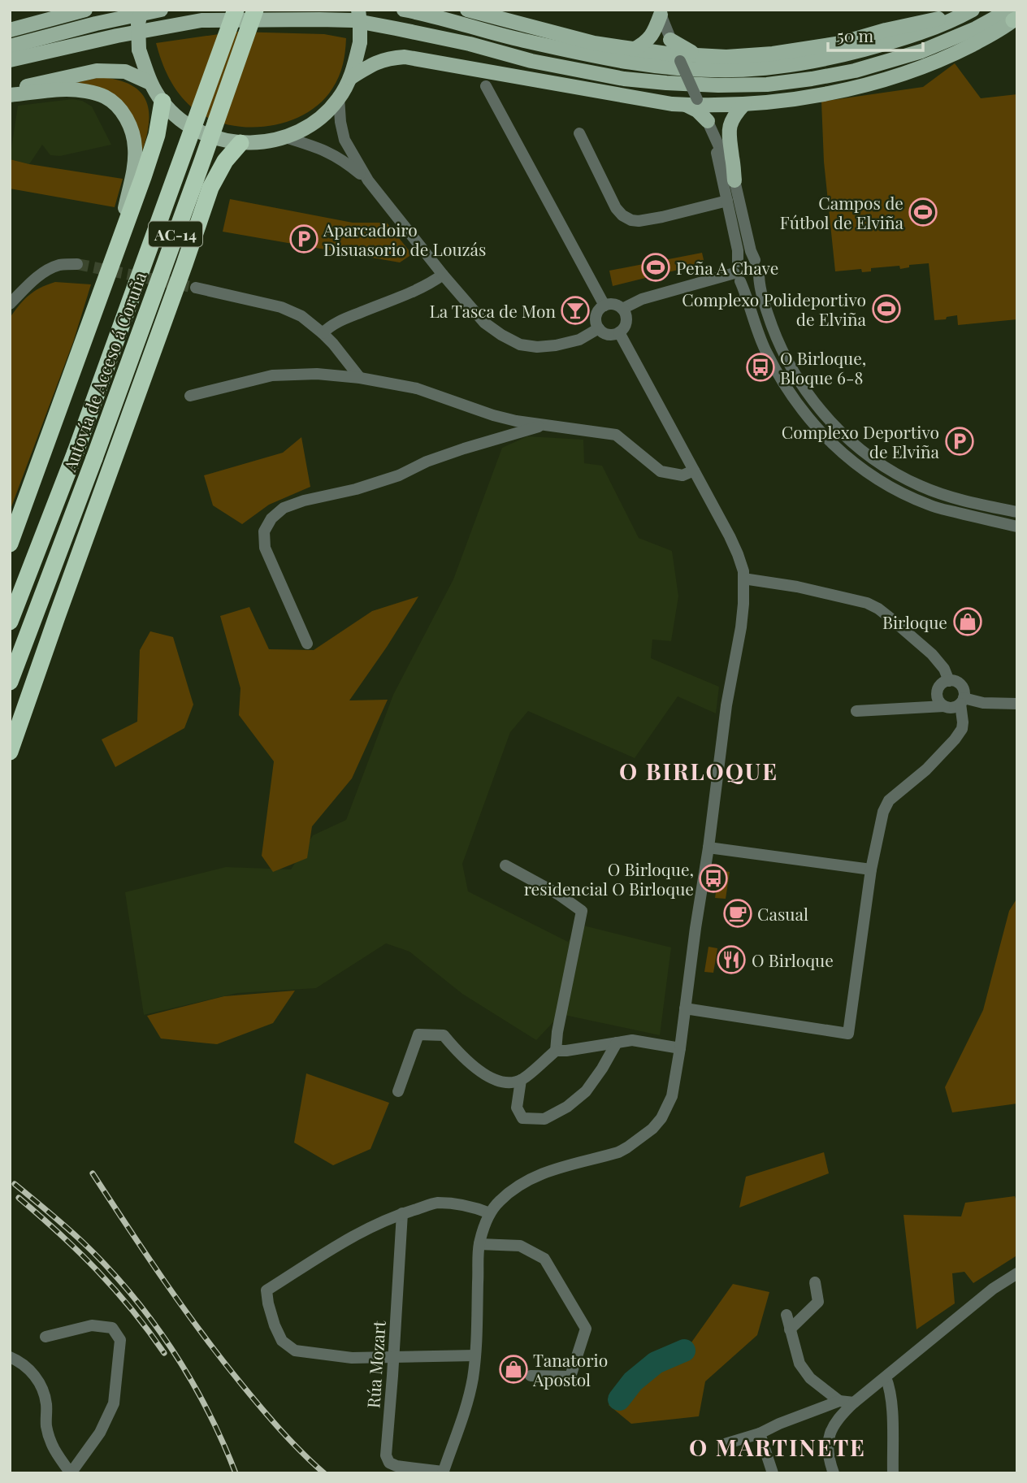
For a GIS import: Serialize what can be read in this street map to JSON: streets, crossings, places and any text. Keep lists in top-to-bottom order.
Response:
{
  "streets": {
    "highway": ["AC-14", "Autovía de Acceso á Coruña"],
    "street": ["Rúa Mozart"]
  },
  "districts": ["O BIRLOQUE", "O MARTINETE"],
  "places": {
    "sports": ["Campos de Fútbol de Elviña", "Peña A Chave", "Complexo Polideportivo de Elviña"],
    "parking": ["Aparcadoiro Disuasorio de Louzás", "Complexo Deportivo de Elviña"],
    "bar": ["La Tasca de Mon"],
    "bus stop": ["O Birloque, Bloque 6-8", "O Birloque, residencial O Birloque"],
    "shop": ["Birloque", "Tanatorio Apostol"],
    "cafe": ["Casual"],
    "restaurant": ["O Birloque"]
  },
  "scale_bar": "50 m"
}
